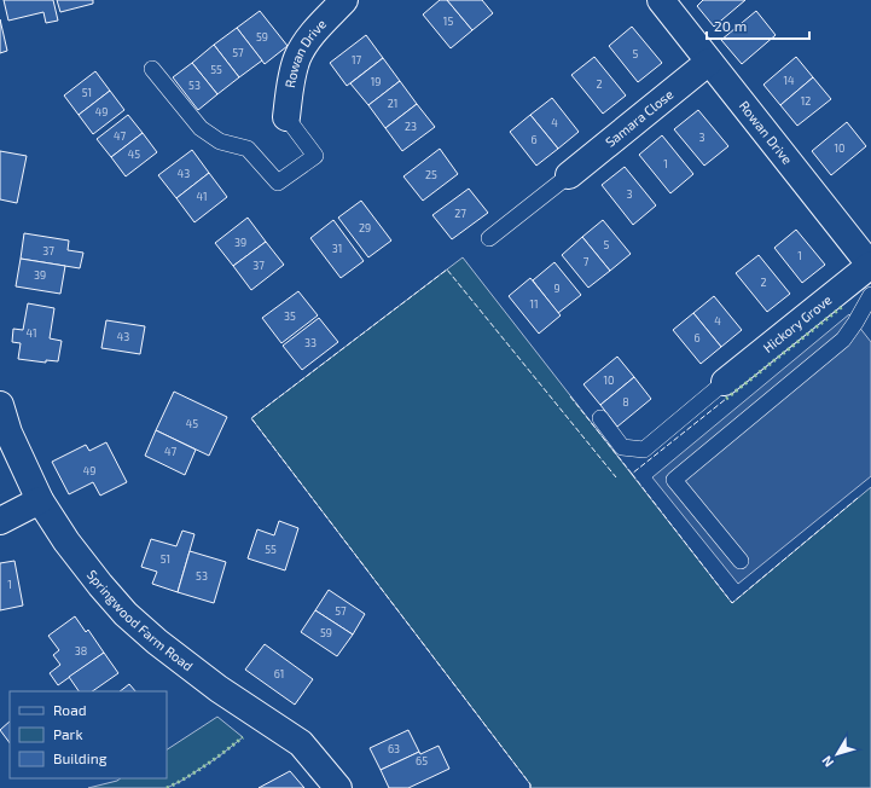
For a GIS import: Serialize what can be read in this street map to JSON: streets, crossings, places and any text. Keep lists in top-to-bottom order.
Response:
{
  "streets": {
    "street": [
      "Rowan Drive",
      "Samara Close",
      "Hickory Grove",
      "Springwood Farm Road"
    ]
  },
  "crossings": [
    ["Rowan Drive", "Samara Close"],
    ["Rowan Drive", "Hickory Grove"]
  ],
  "house_numbers": [
    "15",
    "59",
    "57",
    "5",
    "17",
    "55",
    "14",
    "19",
    "2",
    "53",
    "51",
    "12",
    "21",
    "49",
    "4",
    "23",
    "47",
    "3",
    "6",
    "10",
    "45",
    "1",
    "43",
    "25",
    "3",
    "41",
    "27",
    "29",
    "39",
    "5",
    "31",
    "37",
    "1",
    "7",
    "37",
    "39",
    "2",
    "9",
    "11",
    "35",
    "4",
    "41",
    "43",
    "6",
    "33",
    "10",
    "8",
    "45",
    "47",
    "49",
    "55",
    "51",
    "53",
    "1",
    "57",
    "59",
    "38",
    "61",
    "63",
    "65"
  ],
  "legend": ["Road", "Park", "Building"],
  "scale_bar": "20 m",
  "north": "bottom left"
}
